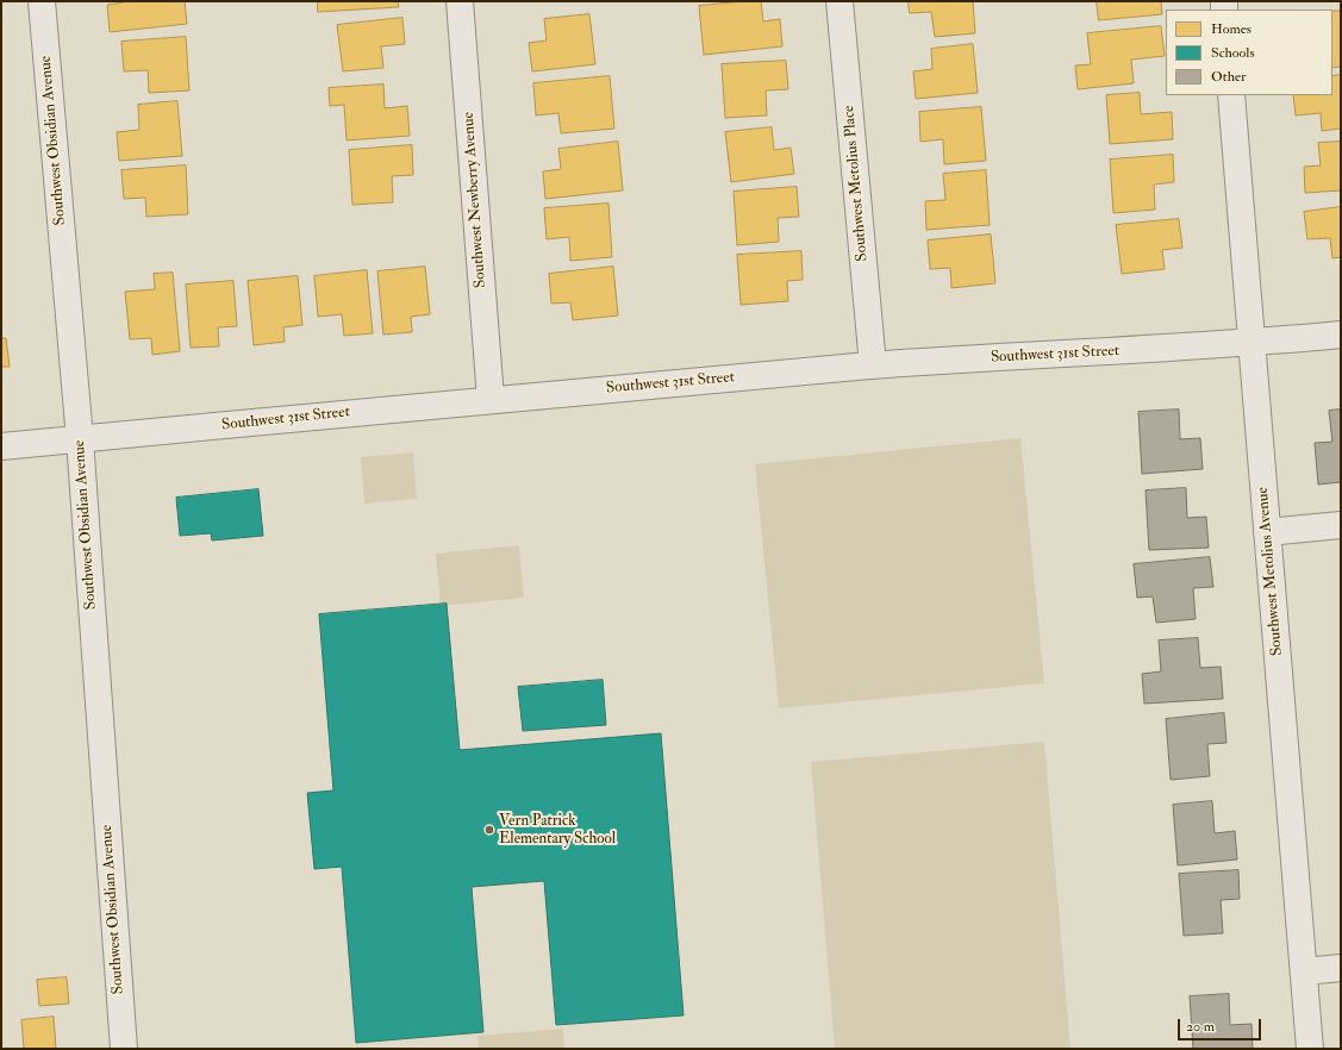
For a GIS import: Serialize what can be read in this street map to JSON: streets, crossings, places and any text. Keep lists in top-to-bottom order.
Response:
{
  "streets": {
    "street": [
      "Southwest Obsidian Avenue",
      "Southwest Metolius Place",
      "Southwest Newberry Avenue",
      "Southwest 31st Street",
      "Southwest Metolius Avenue"
    ]
  },
  "crossings": [
    ["Southwest Obsidian Avenue", "Southwest 31st Street"],
    ["Southwest Metolius Place", "Southwest 31st Street"],
    ["Southwest Newberry Avenue", "Southwest 31st Street"],
    ["Southwest 31st Street", "Southwest Metolius Avenue"]
  ],
  "places": ["Vern Patrick Elementary School"],
  "legend": ["Homes", "Schools", "Other"],
  "scale_bar": "20 m"
}
